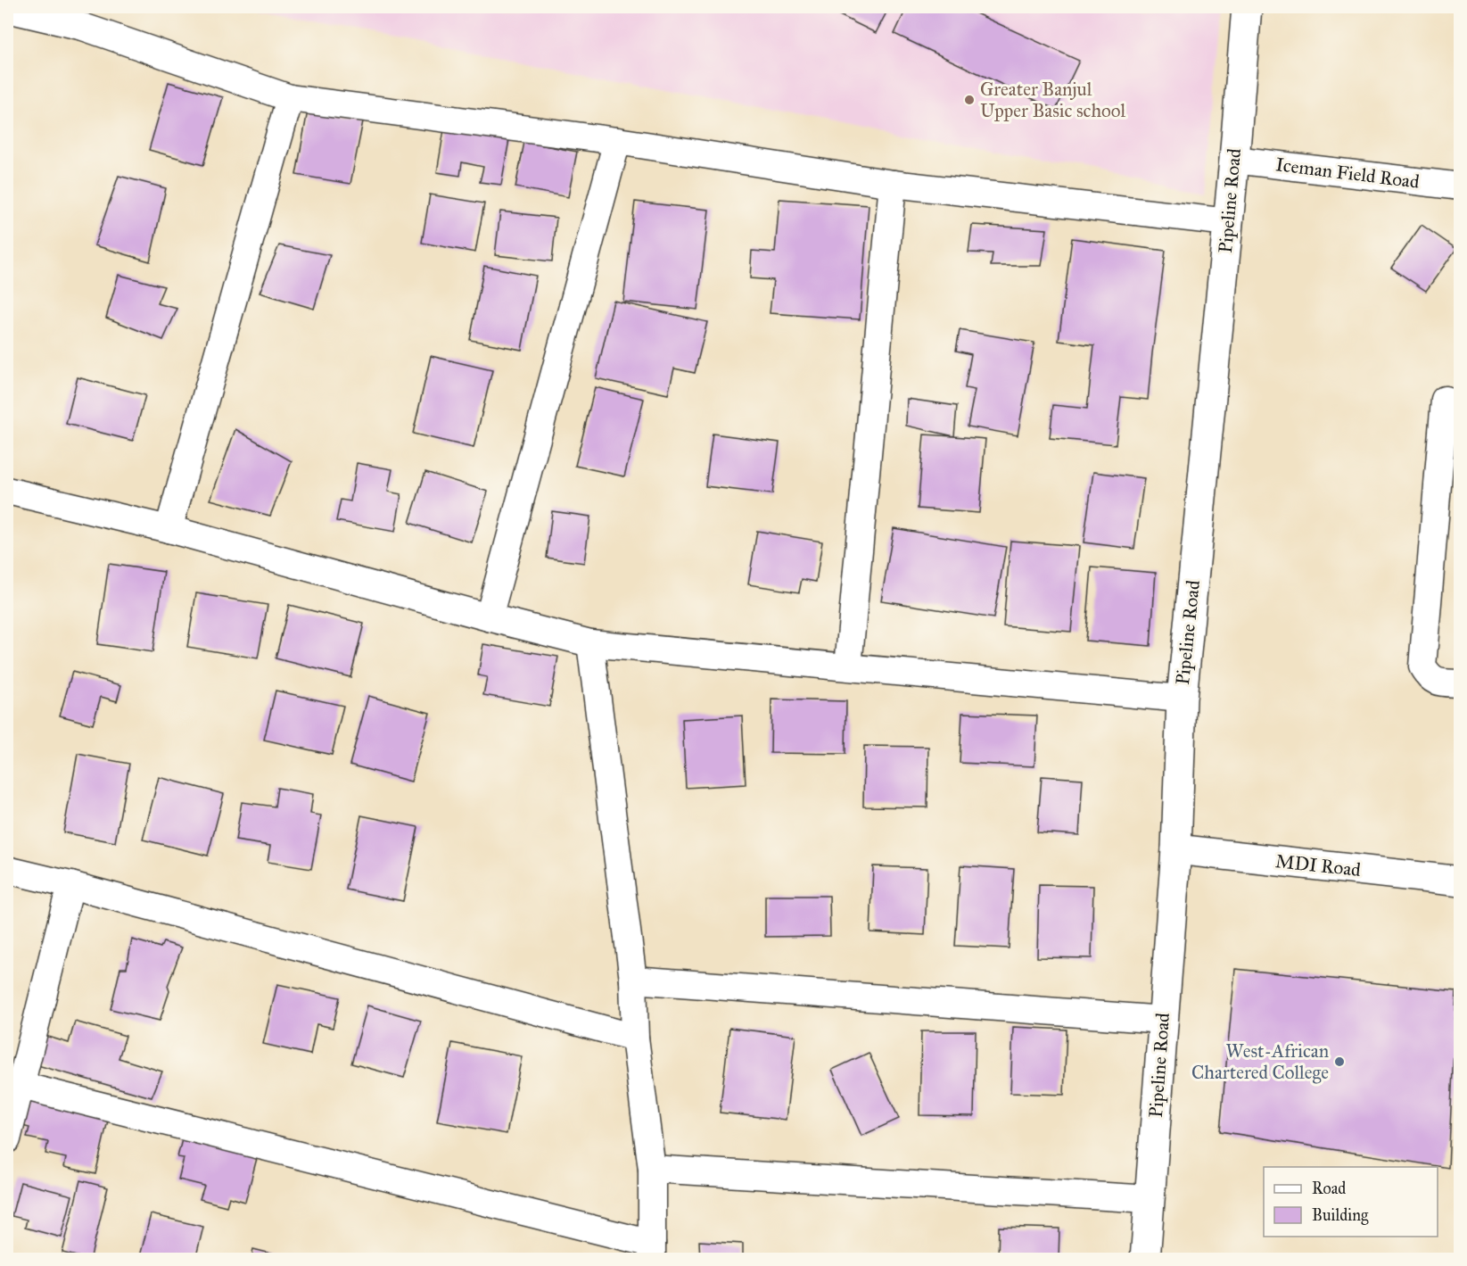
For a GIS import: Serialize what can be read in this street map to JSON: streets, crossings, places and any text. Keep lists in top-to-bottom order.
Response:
{
  "streets": {
    "street": ["Iceman Field Road", "Pipeline Road", "MDI Road"]
  },
  "crossings": [
    ["Iceman Field Road", "Pipeline Road"],
    ["Pipeline Road", "MDI Road"]
  ],
  "places": ["Greater Banjul Upper Basic school", "West-African Chartered College"],
  "legend": ["Road", "Building"]
}
